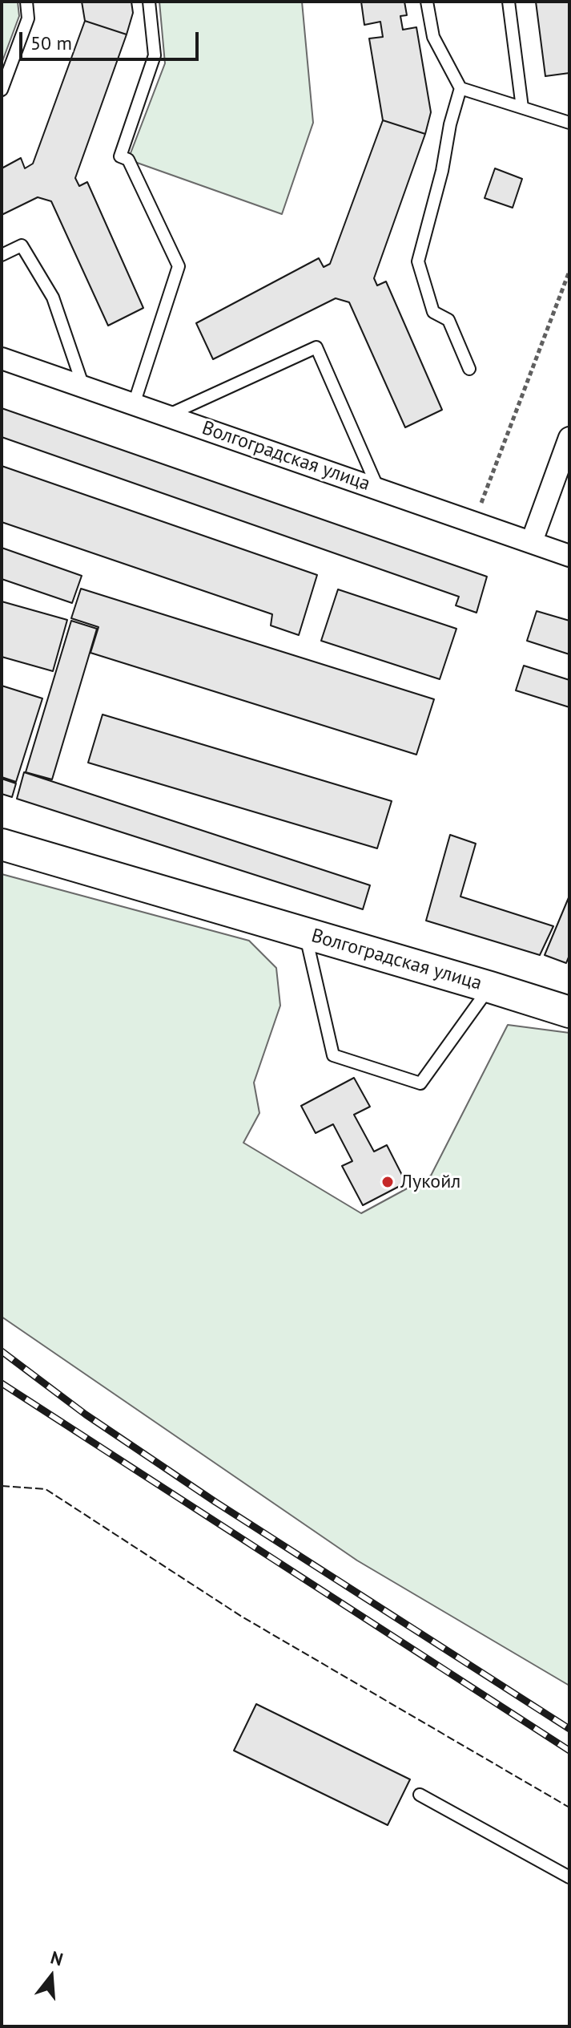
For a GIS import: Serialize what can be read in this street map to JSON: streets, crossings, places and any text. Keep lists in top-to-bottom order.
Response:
{
  "streets": {
    "main road": ["Волгоградская улица"]
  },
  "places": ["Лукойл"],
  "scale_bar": "50 m",
  "north": "top"
}
